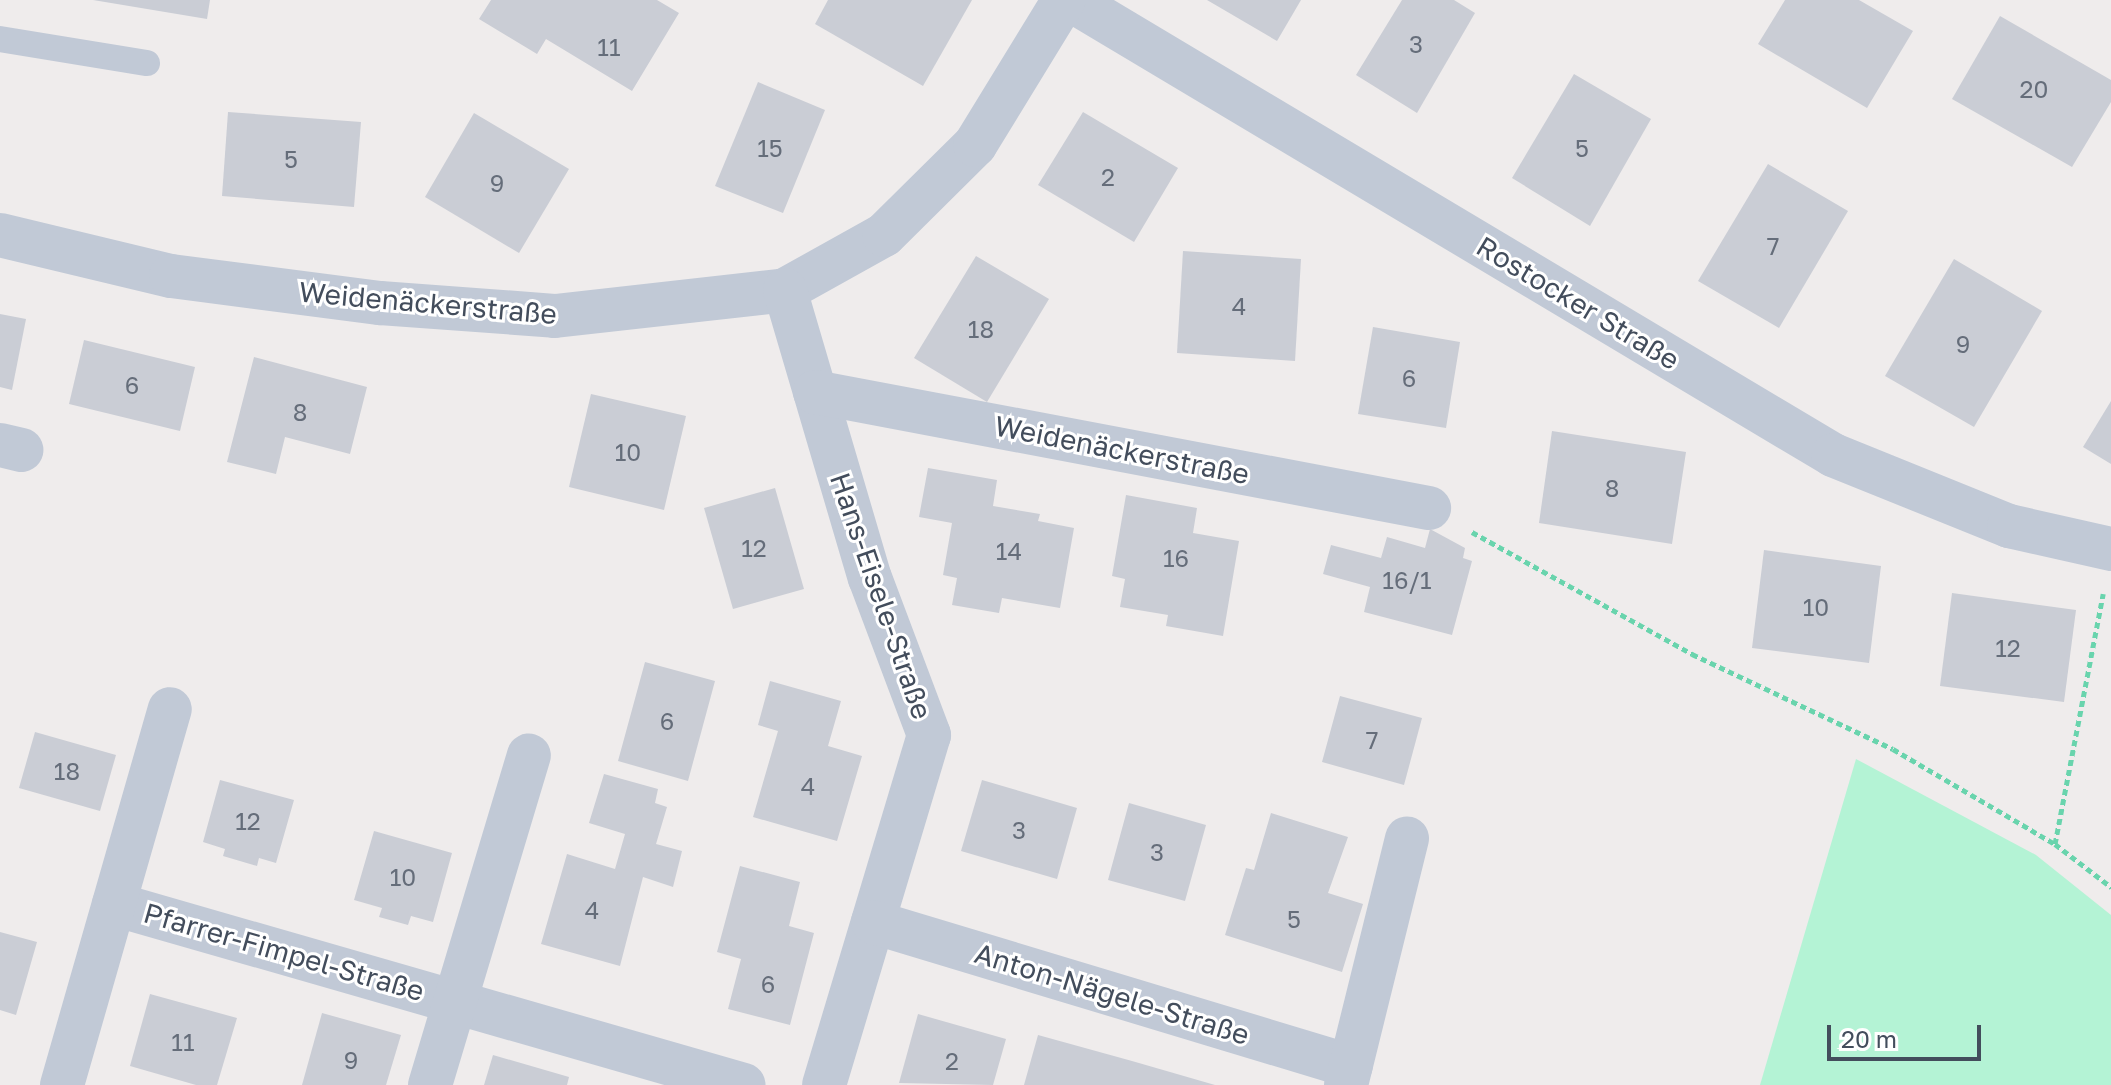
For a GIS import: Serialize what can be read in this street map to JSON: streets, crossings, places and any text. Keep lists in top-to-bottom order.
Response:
{
  "streets": {
    "street": [
      "Weidenäckerstraße",
      "Rostocker Straße",
      "Hans-Eisele-Straße",
      "Pfarrer-Fimpel-Straße",
      "Anton-Nägele-Straße"
    ]
  },
  "crossings": [
    ["Weidenäckerstraße", "Hans-Eisele-Straße"],
    ["Hans-Eisele-Straße", "Anton-Nägele-Straße"]
  ],
  "house_numbers": [
    "3",
    "11",
    "20",
    "15",
    "5",
    "5",
    "2",
    "9",
    "7",
    "4",
    "18",
    "9",
    "6",
    "6",
    "8",
    "10",
    "8",
    "12",
    "14",
    "16",
    "16/1",
    "10",
    "12",
    "6",
    "7",
    "18",
    "4",
    "12",
    "3",
    "3",
    "10",
    "4",
    "5",
    "6",
    "11",
    "9",
    "2"
  ],
  "scale_bar": "20 m"
}
